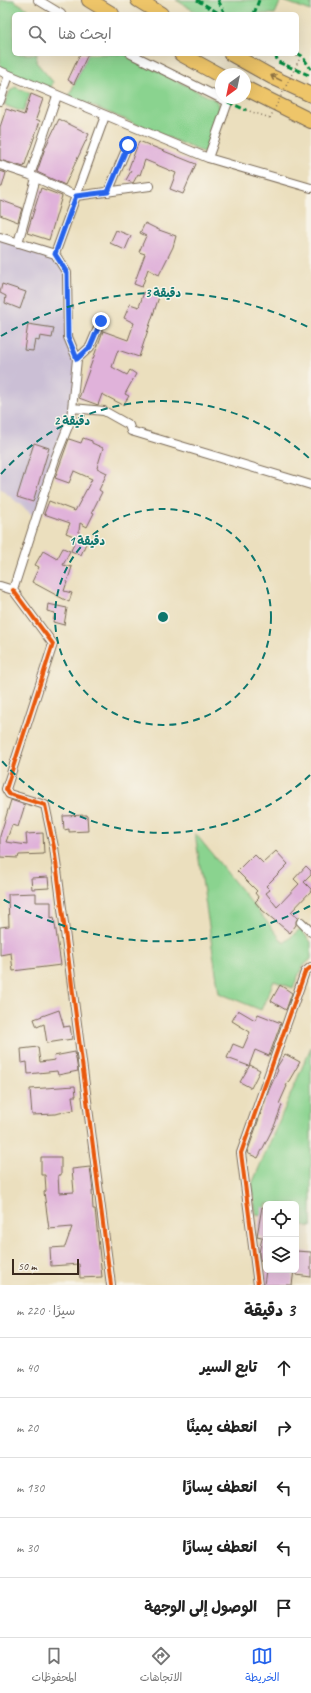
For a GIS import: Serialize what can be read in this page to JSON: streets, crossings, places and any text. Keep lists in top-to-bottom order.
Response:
{
  "scale_bar": "50 m",
  "north": "bottom left",
  "page": {
    "search": "ابحث هنا",
    "scale": "50 m",
    "heading": ["3 دقيقة", "سيرًا · 220 m"],
    "list": [
      ["تابع السير", "40 m"],
      ["انعطف يمينًا", "20 m"],
      ["انعطف يسارًا", "130 m"],
      ["انعطف يسارًا", "30 m"],
      "الوصول إلى الوجهة"
    ],
    "nav": ["الخريطة", "الاتجاهات", "المحفوظات"]
  },
  "rings": ["3 دقيقة", "2 دقيقة", "1 دقيقة"]
}
